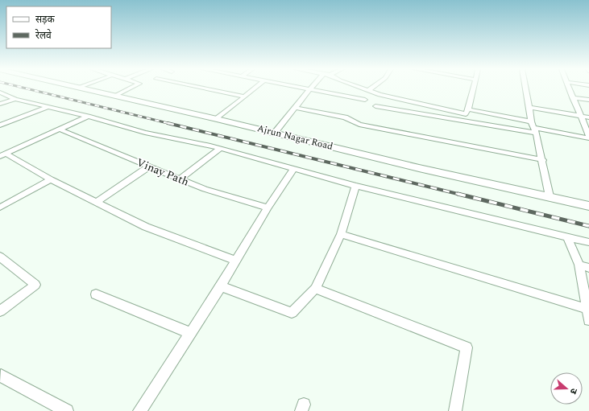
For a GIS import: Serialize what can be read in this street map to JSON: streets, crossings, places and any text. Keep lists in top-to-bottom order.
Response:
{
  "streets": {
    "street": ["Ajrun Nagar Road", "Vinay Path"]
  },
  "legend": ["सड़क", "रेलवे"],
  "north": "right"
}
